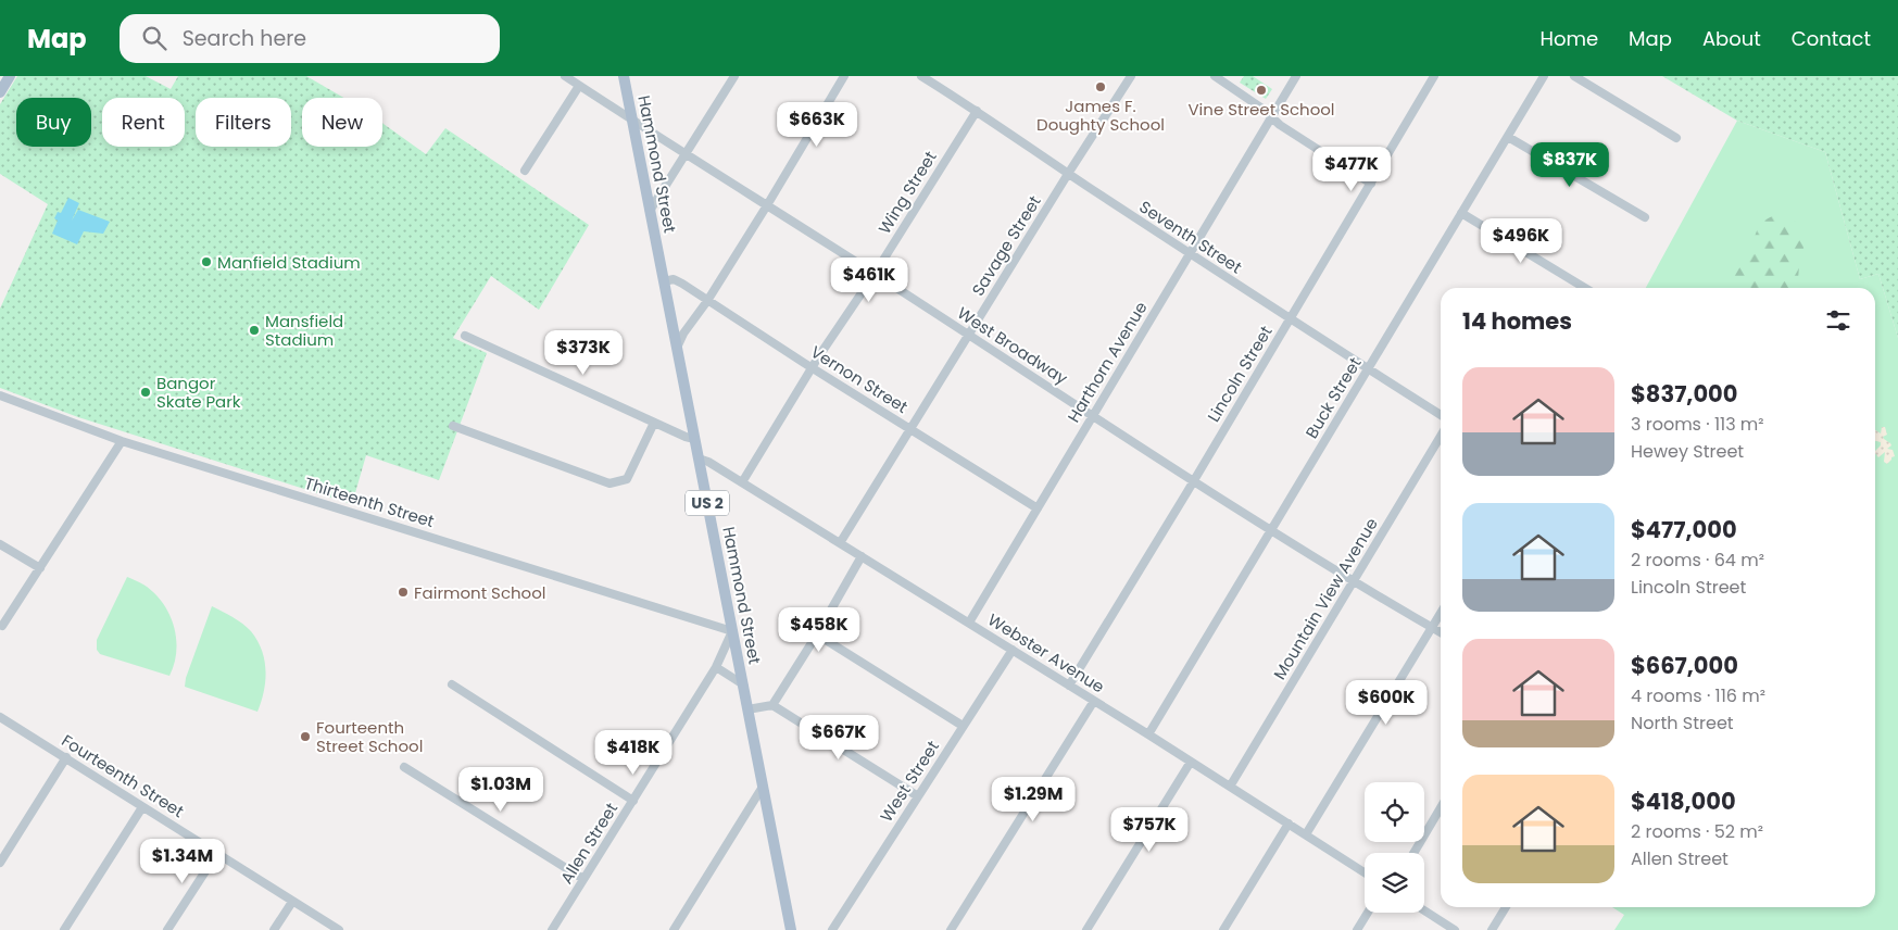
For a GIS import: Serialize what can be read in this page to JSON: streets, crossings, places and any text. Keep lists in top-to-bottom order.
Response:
{
  "streets": {
    "main road": ["Hammond Street", "US 2"],
    "street": [
      "Wing Street",
      "Seventh Street",
      "Savage Street",
      "West Broadway",
      "Harthorn Avenue",
      "Lincoln Street",
      "Vernon Street",
      "Buck Street",
      "Thirteenth Street",
      "Mountain View Avenue",
      "Webster Avenue",
      "Fourteenth Street",
      "West Street",
      "Allen Street"
    ]
  },
  "crossings": [
    ["Hammond Street", "West Broadway"],
    ["Hammond Street", "Vernon Street"],
    ["Hammond Street", "Thirteenth Street"],
    ["Hammond Street", "Webster Avenue"],
    ["Hammond Street", "Allen Street"],
    ["Wing Street", "Seventh Street"],
    ["Wing Street", "West Broadway"],
    ["Wing Street", "Vernon Street"],
    ["Wing Street", "Webster Avenue"],
    ["Seventh Street", "Savage Street"],
    ["Seventh Street", "Harthorn Avenue"],
    ["Seventh Street", "Lincoln Street"],
    ["Seventh Street", "Buck Street"],
    ["Savage Street", "West Broadway"],
    ["Savage Street", "Vernon Street"],
    ["Savage Street", "Webster Avenue"],
    ["West Broadway", "Harthorn Avenue"],
    ["West Broadway", "Lincoln Street"],
    ["West Broadway", "Buck Street"],
    ["West Broadway", "Mountain View Avenue"],
    ["Harthorn Avenue", "Vernon Street"],
    ["Harthorn Avenue", "Webster Avenue"],
    ["Lincoln Street", "Webster Avenue"],
    ["Buck Street", "Webster Avenue"],
    ["Thirteenth Street", "Allen Street"],
    ["Mountain View Avenue", "Webster Avenue"],
    ["Webster Avenue", "West Street"]
  ],
  "places": [
    "James F. Doughty School",
    "Vine Street School",
    "Manfield Stadium",
    "Mansfield Stadium",
    "Bangor Skate Park",
    "Fairmont School",
    "Fourteenth Street School"
  ],
  "page": {
    "header": "Map",
    "search": "Search here",
    "nav": [
      "Home",
      "Map",
      "About",
      "Contact"
    ],
    "chip": [
      "Buy",
      "Rent",
      "Filters",
      "New"
    ],
    "price": [
      "$663K",
      "$837K",
      "$477K",
      "$496K",
      "$461K",
      "$373K",
      "$458K",
      "$600K",
      "$667K",
      "$418K",
      "$1.03M",
      "$1.29M",
      "$757K",
      "$1.34M"
    ],
    "heading": "14 homes",
    "list": [
      {
        "name": "$837,000",
        "note": "3 rooms · 113 m² · Hewey Street"
      },
      {
        "name": "$477,000",
        "note": "2 rooms · 64 m² · Lincoln Street"
      },
      {
        "name": "$667,000",
        "note": "4 rooms · 116 m² · North Street"
      },
      {
        "name": "$418,000",
        "note": "2 rooms · 52 m² · Allen Street"
      }
    ]
  }
}
